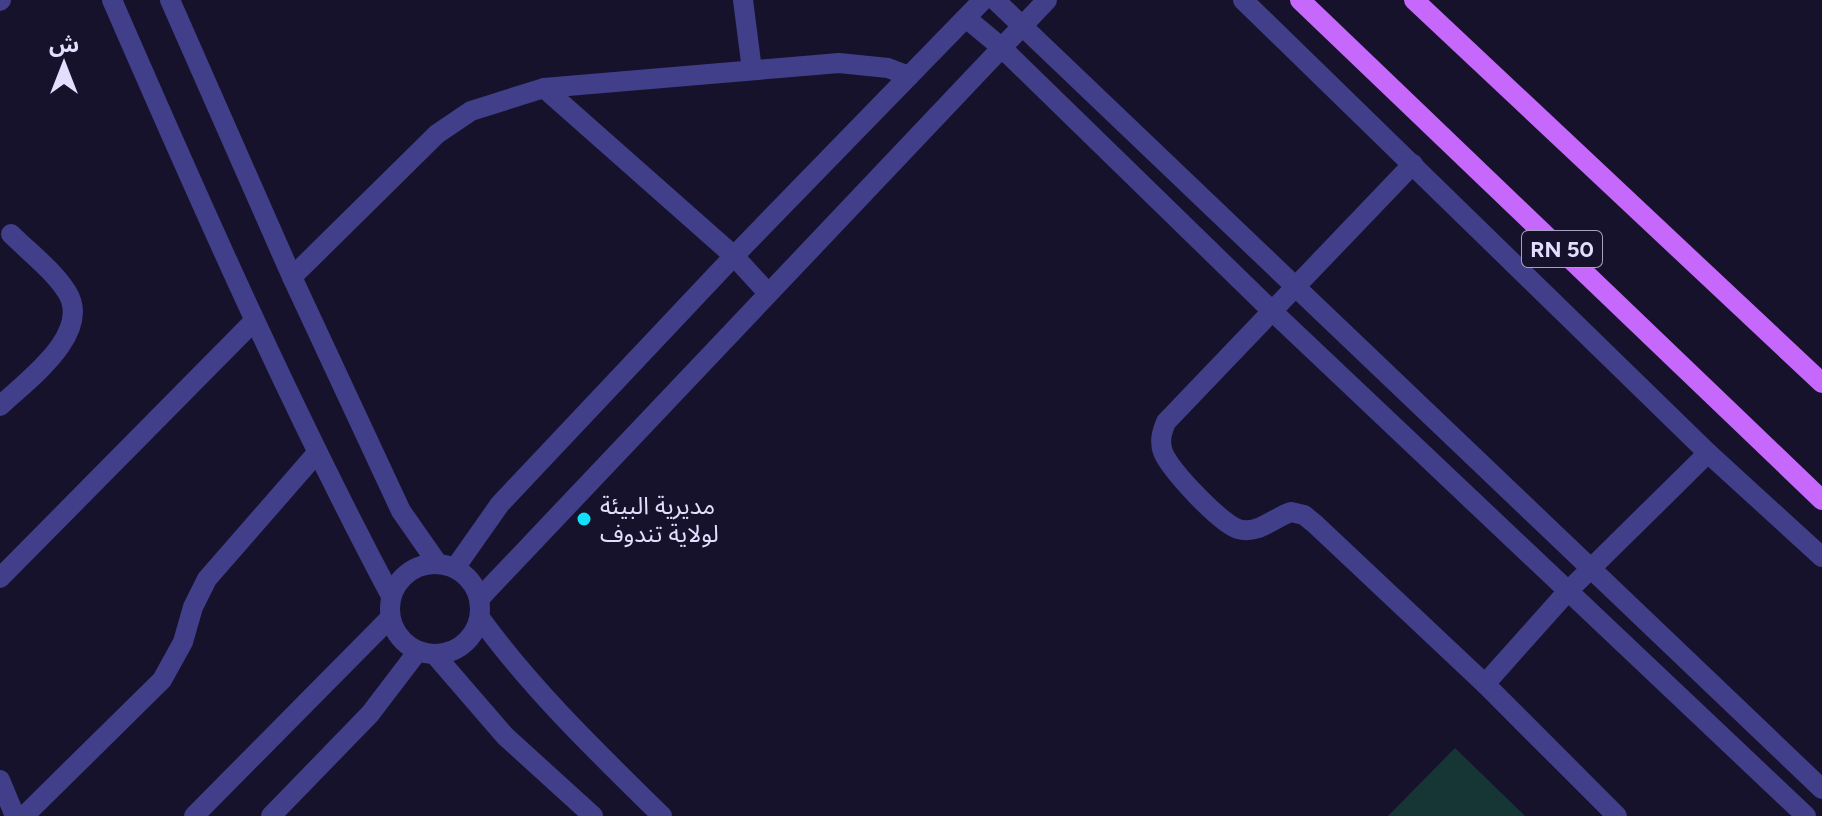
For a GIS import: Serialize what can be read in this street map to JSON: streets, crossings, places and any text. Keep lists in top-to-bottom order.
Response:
{
  "streets": {
    "main road": ["RN 50"]
  },
  "places": ["مديرية البيئة لولاية تندوف"],
  "north": "top"
}
